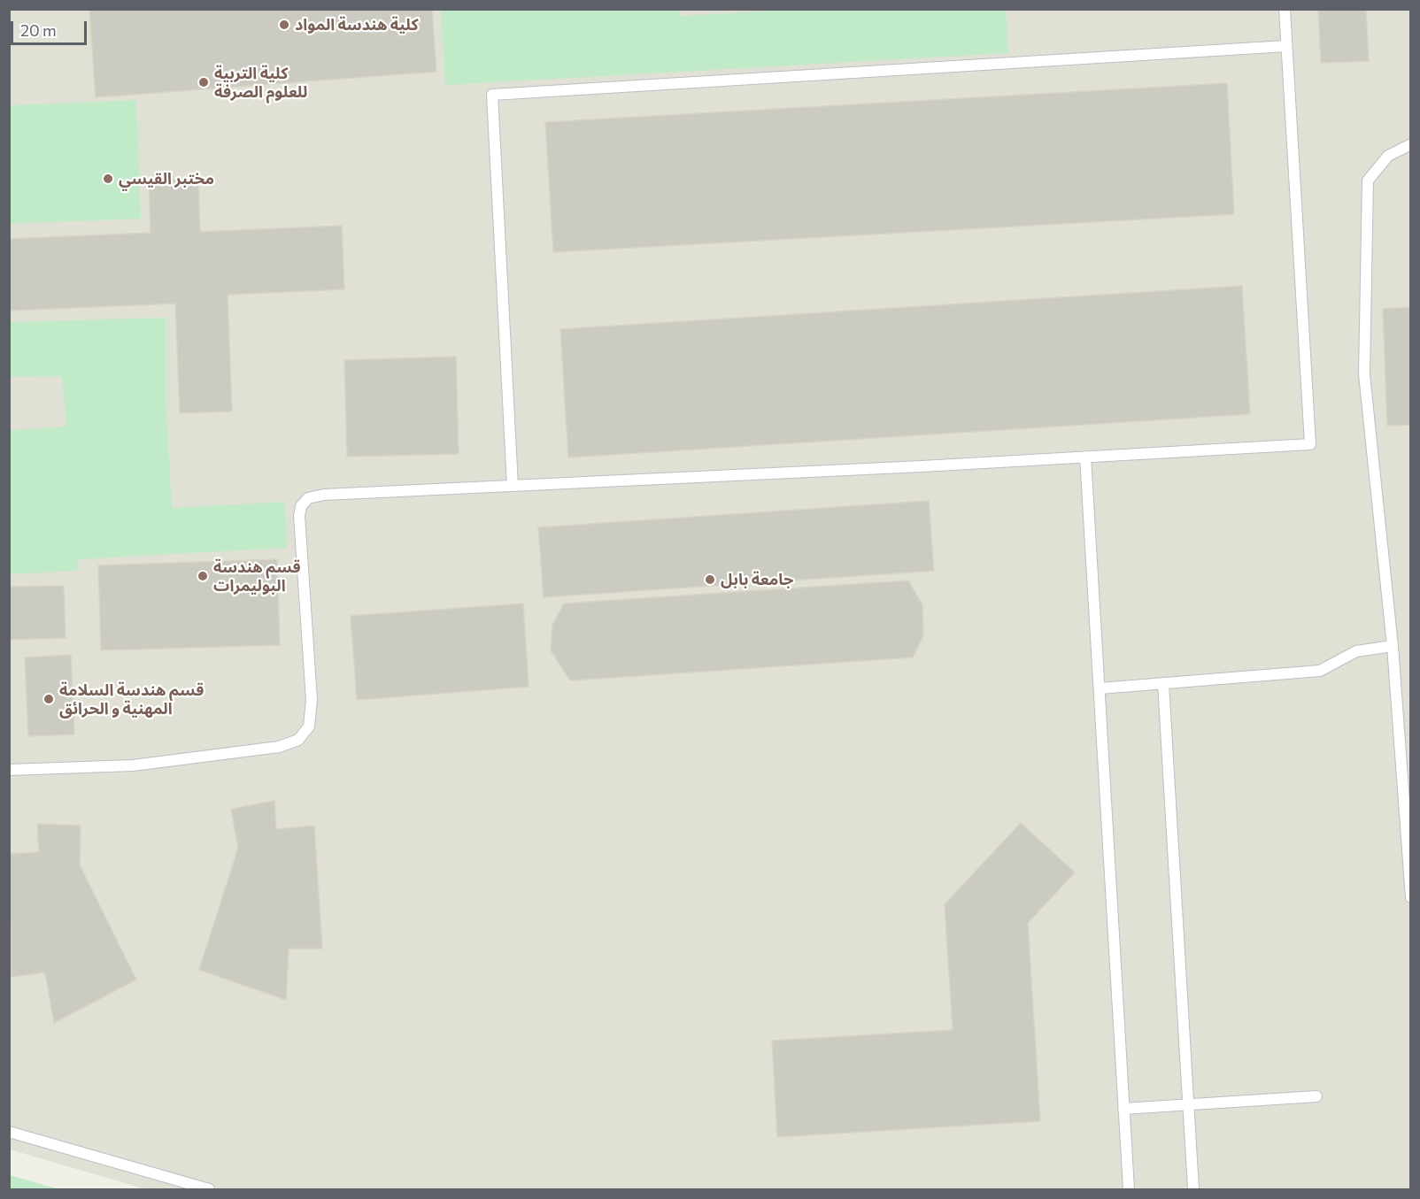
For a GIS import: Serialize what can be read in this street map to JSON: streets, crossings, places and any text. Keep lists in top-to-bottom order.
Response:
{
  "places": [
    "كلية هندسة المواد",
    "كلية التربية للعلوم الصرفة",
    "مختبر القيسي",
    "قسم هندسة البوليمرات",
    "جامعة بابل",
    "قسم هندسة السلامة المهنية و الحرائق"
  ],
  "scale_bar": "20 m"
}
